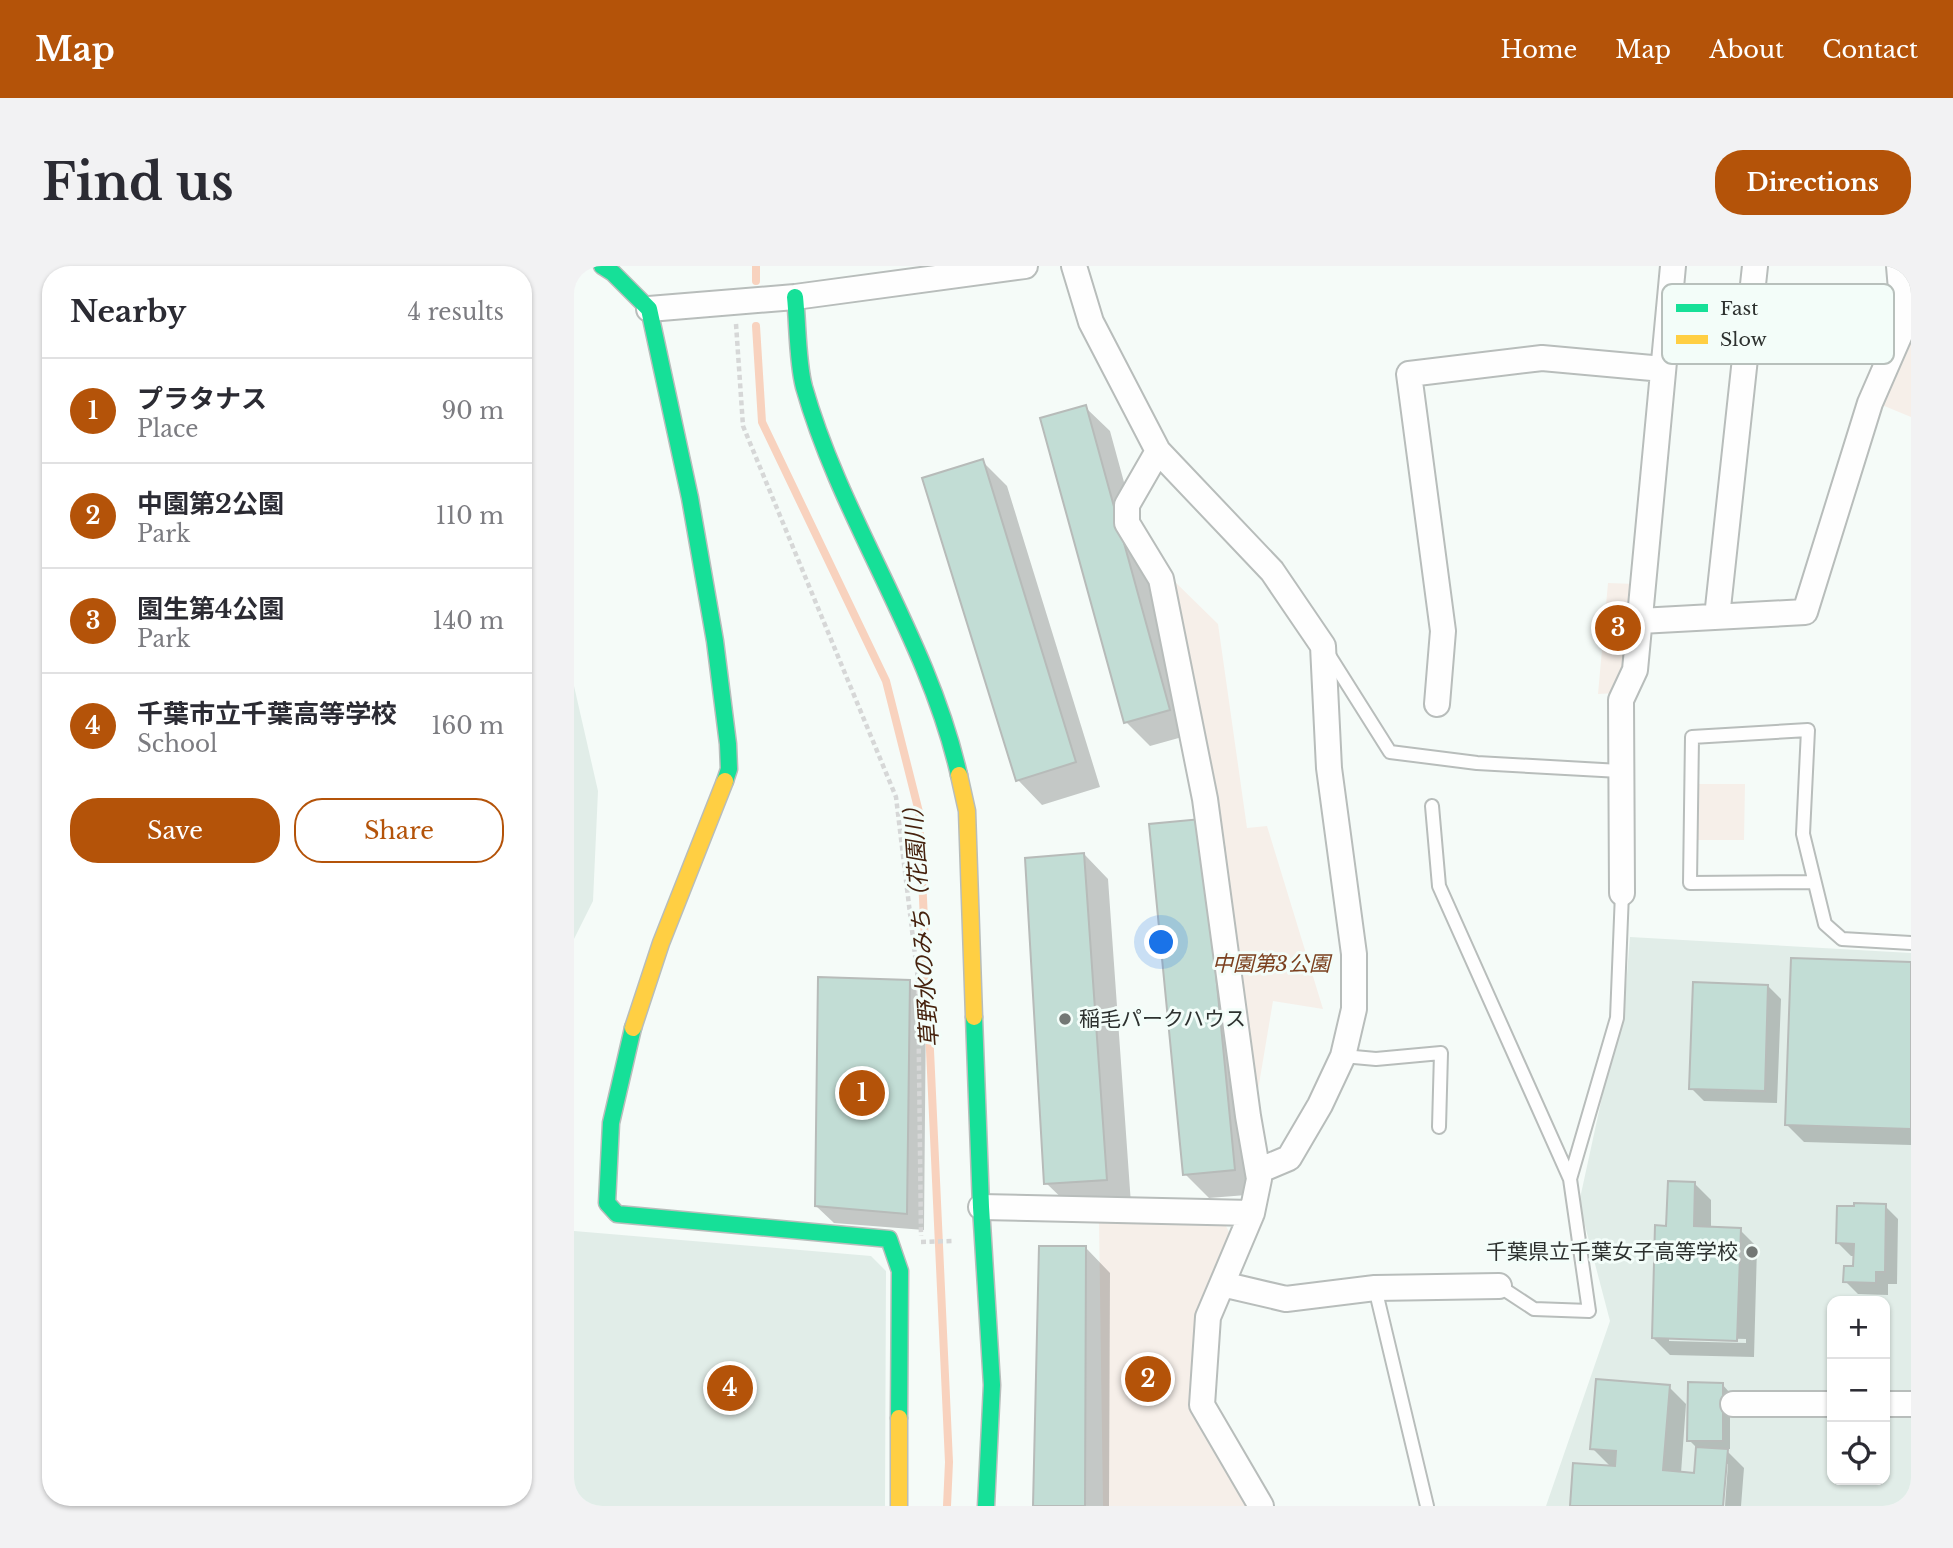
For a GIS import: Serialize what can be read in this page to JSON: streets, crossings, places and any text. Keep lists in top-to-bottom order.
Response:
{
  "water": ["草野水のみち（花園川）"],
  "parks": ["中園第3公園"],
  "places": ["稲毛パークハウス", "千葉県立千葉女子高等学校"],
  "legend": ["Fast", "Slow"],
  "page": {
    "header": "Map",
    "nav": [
      "Home",
      "Map",
      "About",
      "Contact"
    ],
    "buttons": [
      "Directions",
      ["Save", "Share"]
    ],
    "title": "Find us",
    "heading": ["Nearby", "4 results"],
    "list": [
      {
        "mark": "1",
        "name": "プラタナス",
        "note": "Place",
        "value": "90 m"
      },
      {
        "mark": "2",
        "name": "中園第2公園",
        "note": "Park",
        "value": "110 m"
      },
      {
        "mark": "3",
        "name": "園生第4公園",
        "note": "Park",
        "value": "140 m"
      },
      {
        "mark": "4",
        "name": "千葉市立千葉高等学校",
        "note": "School",
        "value": "160 m"
      }
    ],
    "pins": [
      "3",
      "1",
      "2",
      "4"
    ],
    "map_buttons": ["+", "−"]
  }
}
